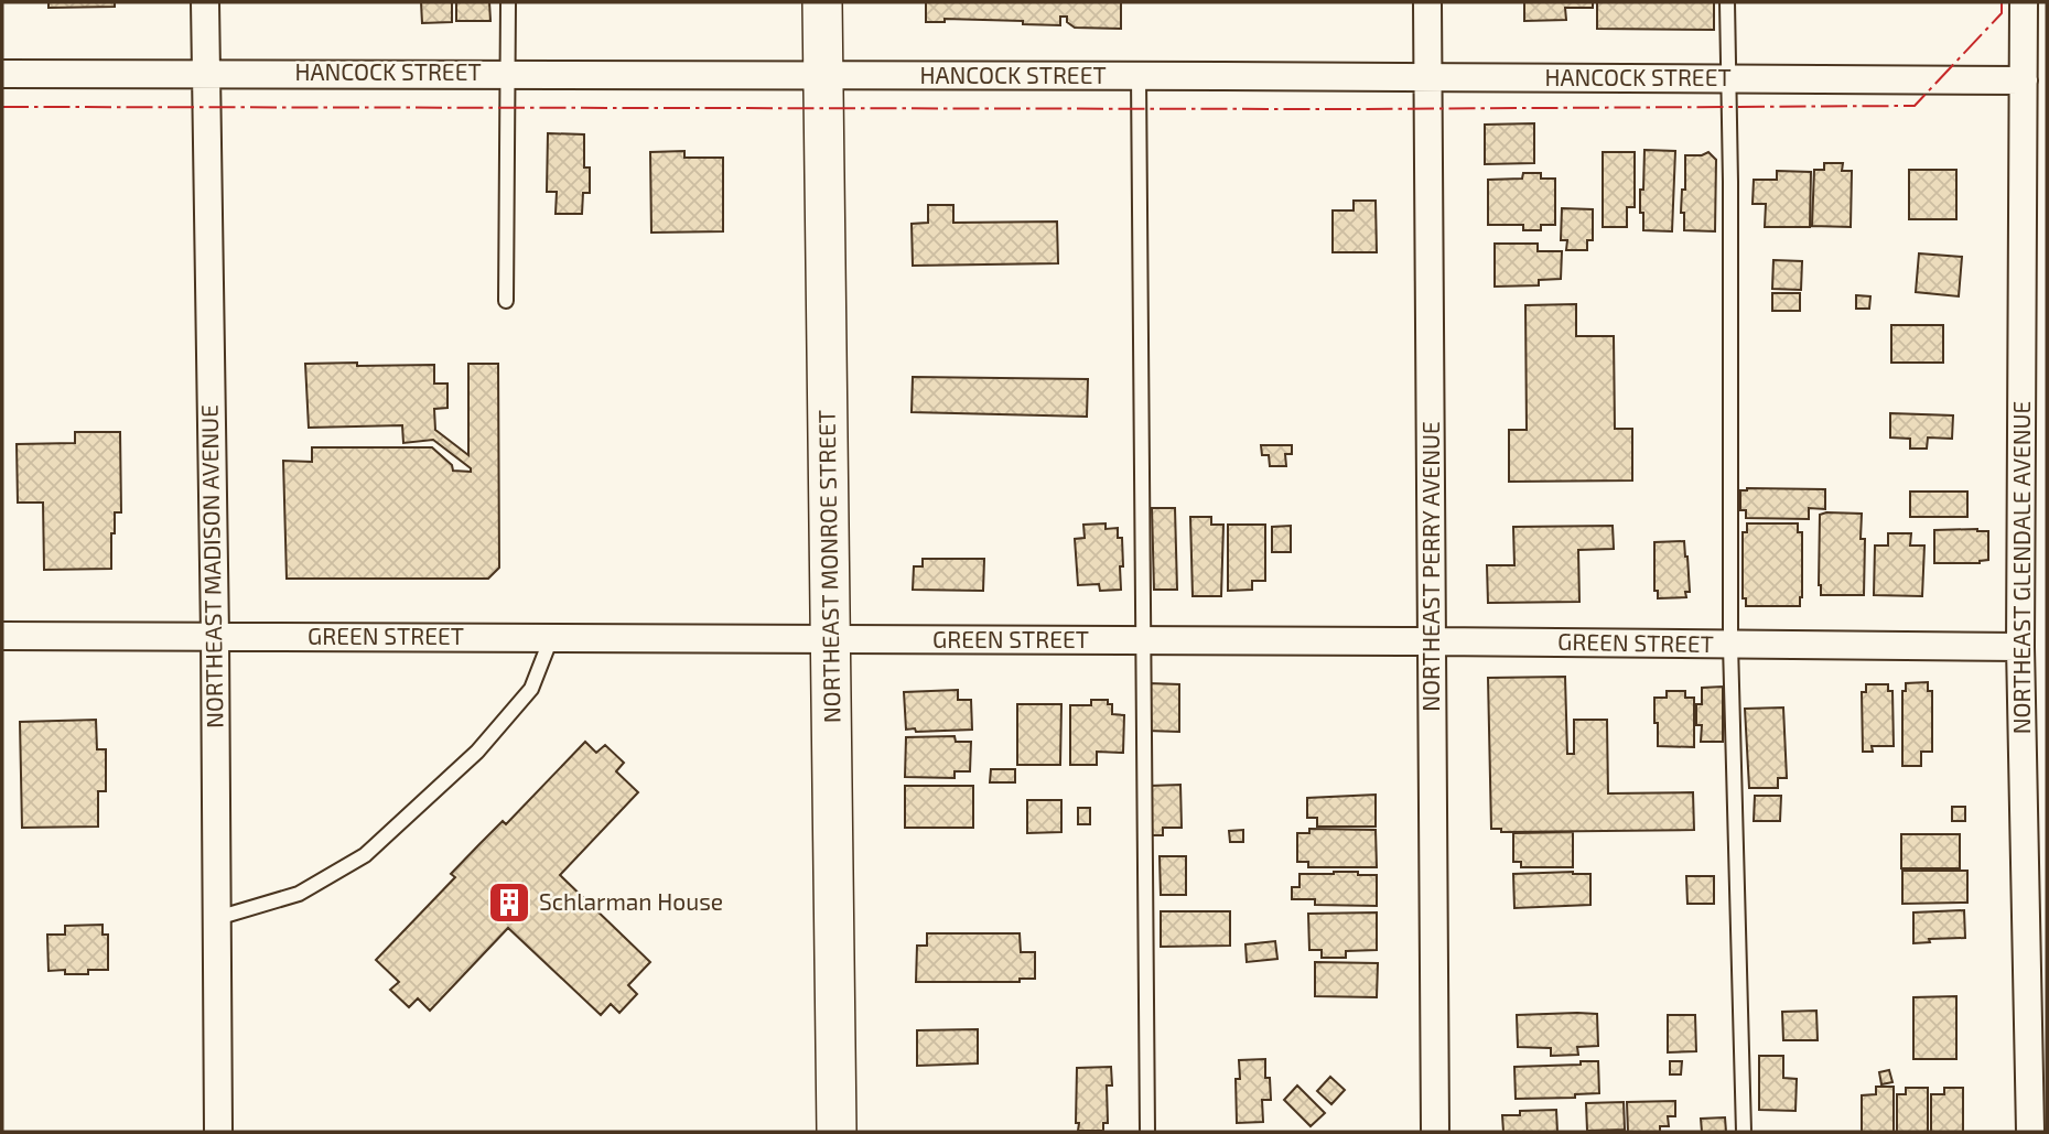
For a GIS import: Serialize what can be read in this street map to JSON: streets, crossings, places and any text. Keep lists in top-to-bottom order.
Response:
{
  "streets": {
    "street": [
      "HANCOCK STREET",
      "NORTHEAST MADISON AVENUE",
      "NORTHEAST MONROE STREET",
      "NORTHEAST PERRY AVENUE",
      "NORTHEAST GLENDALE AVENUE",
      "GREEN STREET"
    ]
  },
  "crossings": [
    ["HANCOCK STREET", "NORTHEAST MADISON AVENUE"],
    ["HANCOCK STREET", "NORTHEAST MONROE STREET"],
    ["HANCOCK STREET", "NORTHEAST PERRY AVENUE"],
    ["HANCOCK STREET", "NORTHEAST GLENDALE AVENUE"],
    ["NORTHEAST MADISON AVENUE", "GREEN STREET"],
    ["NORTHEAST MONROE STREET", "GREEN STREET"],
    ["NORTHEAST PERRY AVENUE", "GREEN STREET"],
    ["NORTHEAST GLENDALE AVENUE", "GREEN STREET"]
  ],
  "places": {
    "building": ["Schlarman House"]
  }
}
